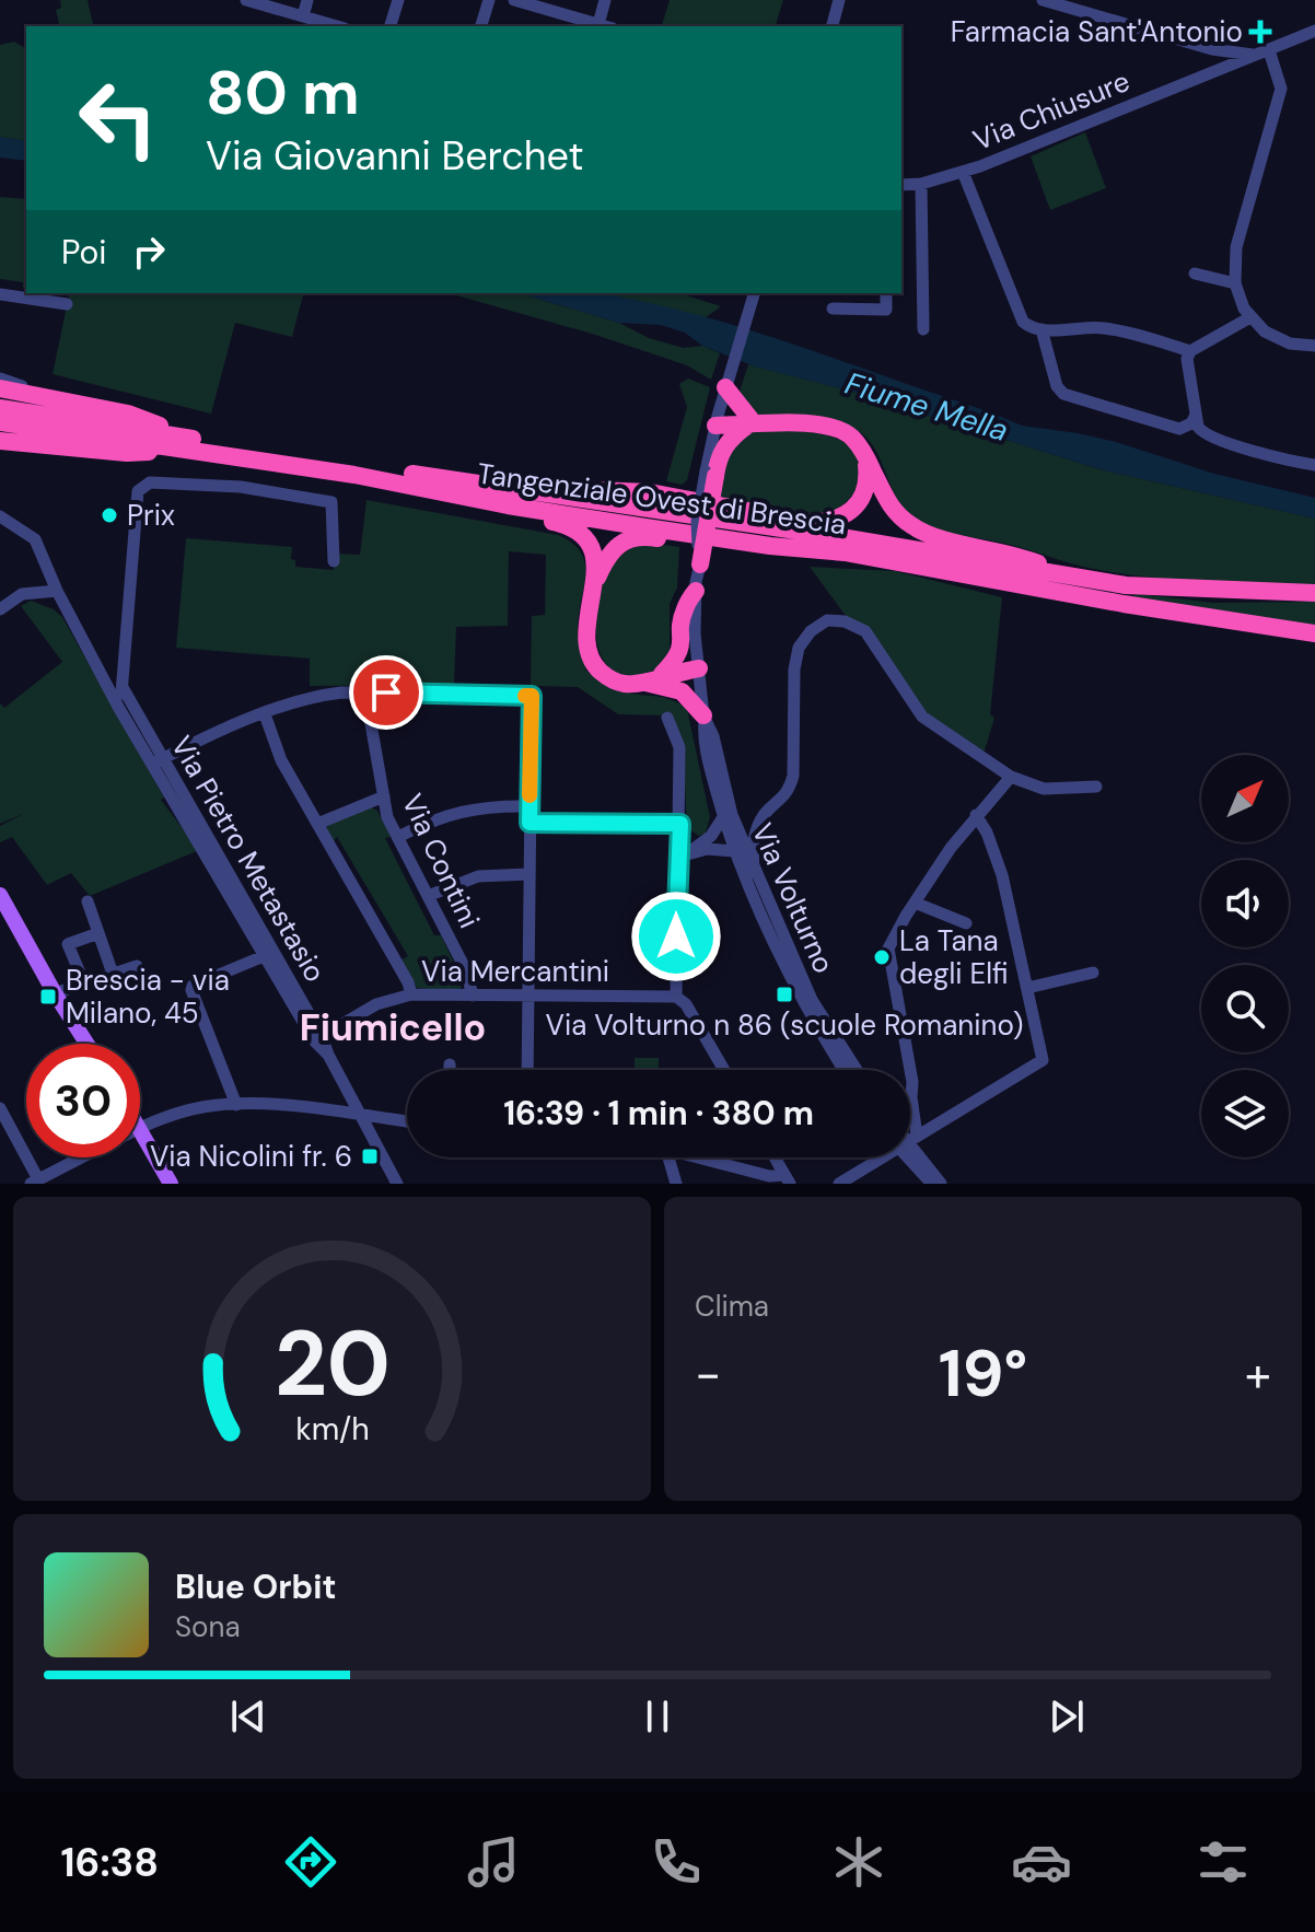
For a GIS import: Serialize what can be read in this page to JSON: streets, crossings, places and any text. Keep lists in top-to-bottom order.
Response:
{
  "streets": {
    "highway": ["Tangenziale Ovest di Brescia"],
    "street": [
      "Via Chiusure",
      "Via Pietro Metastasio",
      "Via Contini",
      "Via Volturno",
      "Via Mercantini"
    ]
  },
  "crossings": [
    ["Via Pietro Metastasio", "Via Mercantini"],
    ["Via Contini", "Via Mercantini"]
  ],
  "districts": ["Fiumicello"],
  "water": ["Fiume Mella"],
  "places": {
    "health": ["Farmacia Sant'Antonio"],
    "other": ["Prix", "La Tana degli Elfi"],
    "transit": ["Via Volturno n 86 (scuole Romanino)", "Brescia - via Milano, 45", "Via Nicolini fr. 6"]
  },
  "north": "top right",
  "page": {
    "turn": ["80 m", "Via Giovanni Berchet"],
    "then": "Poi",
    "limit": "30",
    "trip": "16:39 · 1 min · 380 m",
    "tile": "Clima",
    "heat": ["−", "19°", "+"],
    "song": ["Blue Orbit", "Sona"],
    "tabs": "16:38",
    "gauge": ["20", "km/h"]
  }
}
